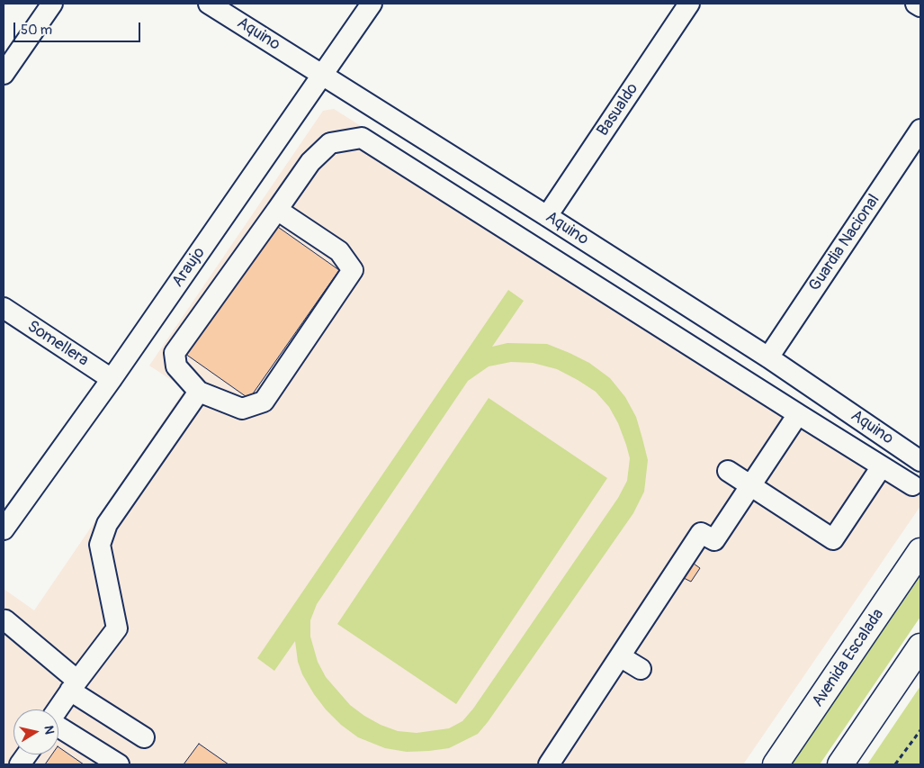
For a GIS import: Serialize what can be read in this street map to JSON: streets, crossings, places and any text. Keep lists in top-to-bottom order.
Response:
{
  "streets": {
    "main road": ["Avenida Escalada"],
    "street": [
      "Aquino",
      "Basualdo",
      "Guardia Nacional",
      "Araujo",
      "Somellera"
    ]
  },
  "crossings": [
    ["Aquino", "Basualdo"],
    ["Aquino", "Guardia Nacional"],
    ["Aquino", "Araujo"],
    ["Araujo", "Somellera"]
  ],
  "scale_bar": "50 m",
  "north": "right"
}
